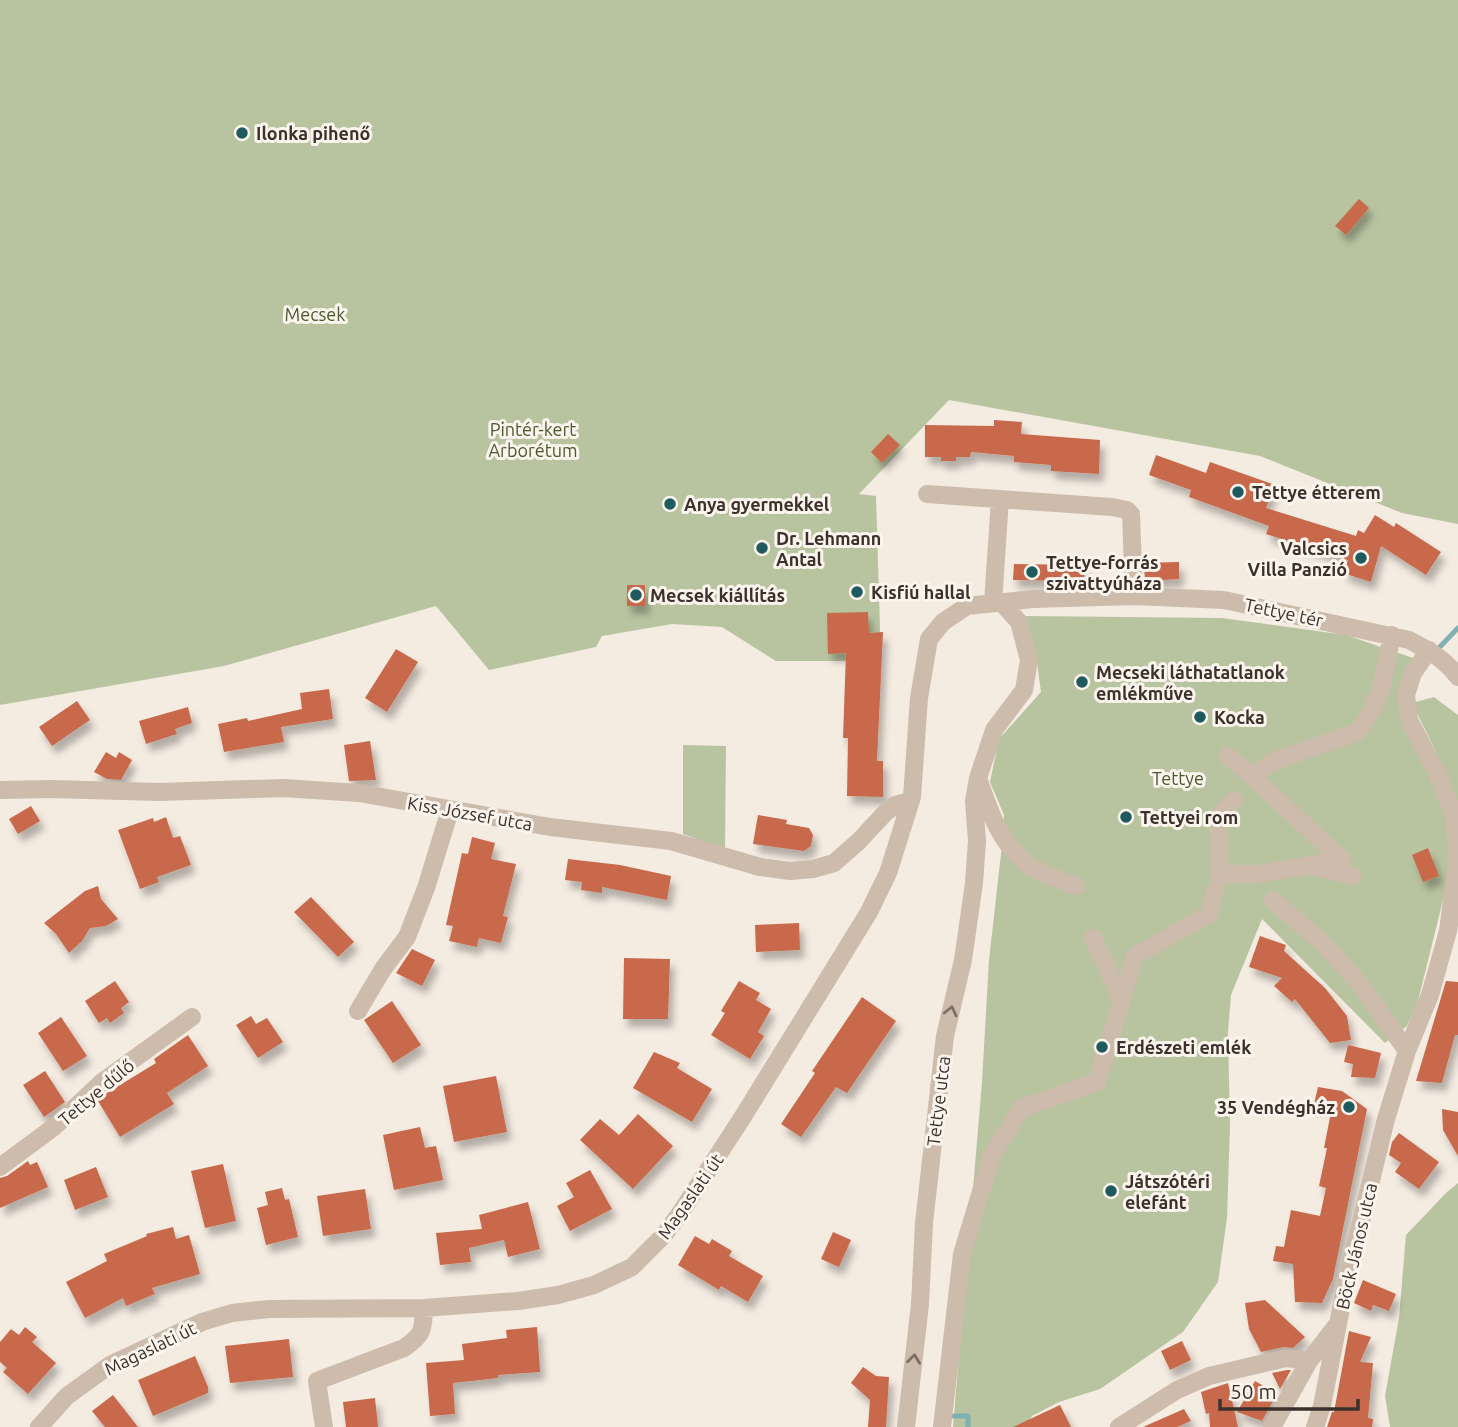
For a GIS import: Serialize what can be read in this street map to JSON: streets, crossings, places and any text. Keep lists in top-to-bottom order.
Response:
{
  "streets": {
    "street": [
      "Tettye tér",
      "Kiss József utca",
      "Tettye dűlő",
      "Tettye utca",
      "Magaslati út",
      "Böck János utca"
    ]
  },
  "crossings": [
    ["Tettye tér", "Magaslati út"],
    ["Tettye tér", "Böck János utca"],
    ["Kiss József utca", "Magaslati út"]
  ],
  "one_way": ["Tettye utca"],
  "parks": ["Mecsek", "Pintér-kert Arborétum", "Tettye"],
  "places": [
    "Ilonka pihenő",
    "Tettye étterem",
    "Anya gyermekkel",
    "Dr. Lehmann Antal",
    "Valcsics Villa Panzió",
    "Tettye-forrás szivattyúháza",
    "Kisfiú hallal",
    "Mecsek kiállítás",
    "Mecseki láthatatlanok emlékműve",
    "Kocka",
    "Tettyei rom",
    "Erdészeti emlék",
    "35 Vendégház",
    "Játszótéri elefánt"
  ],
  "scale_bar": "50 m"
}
